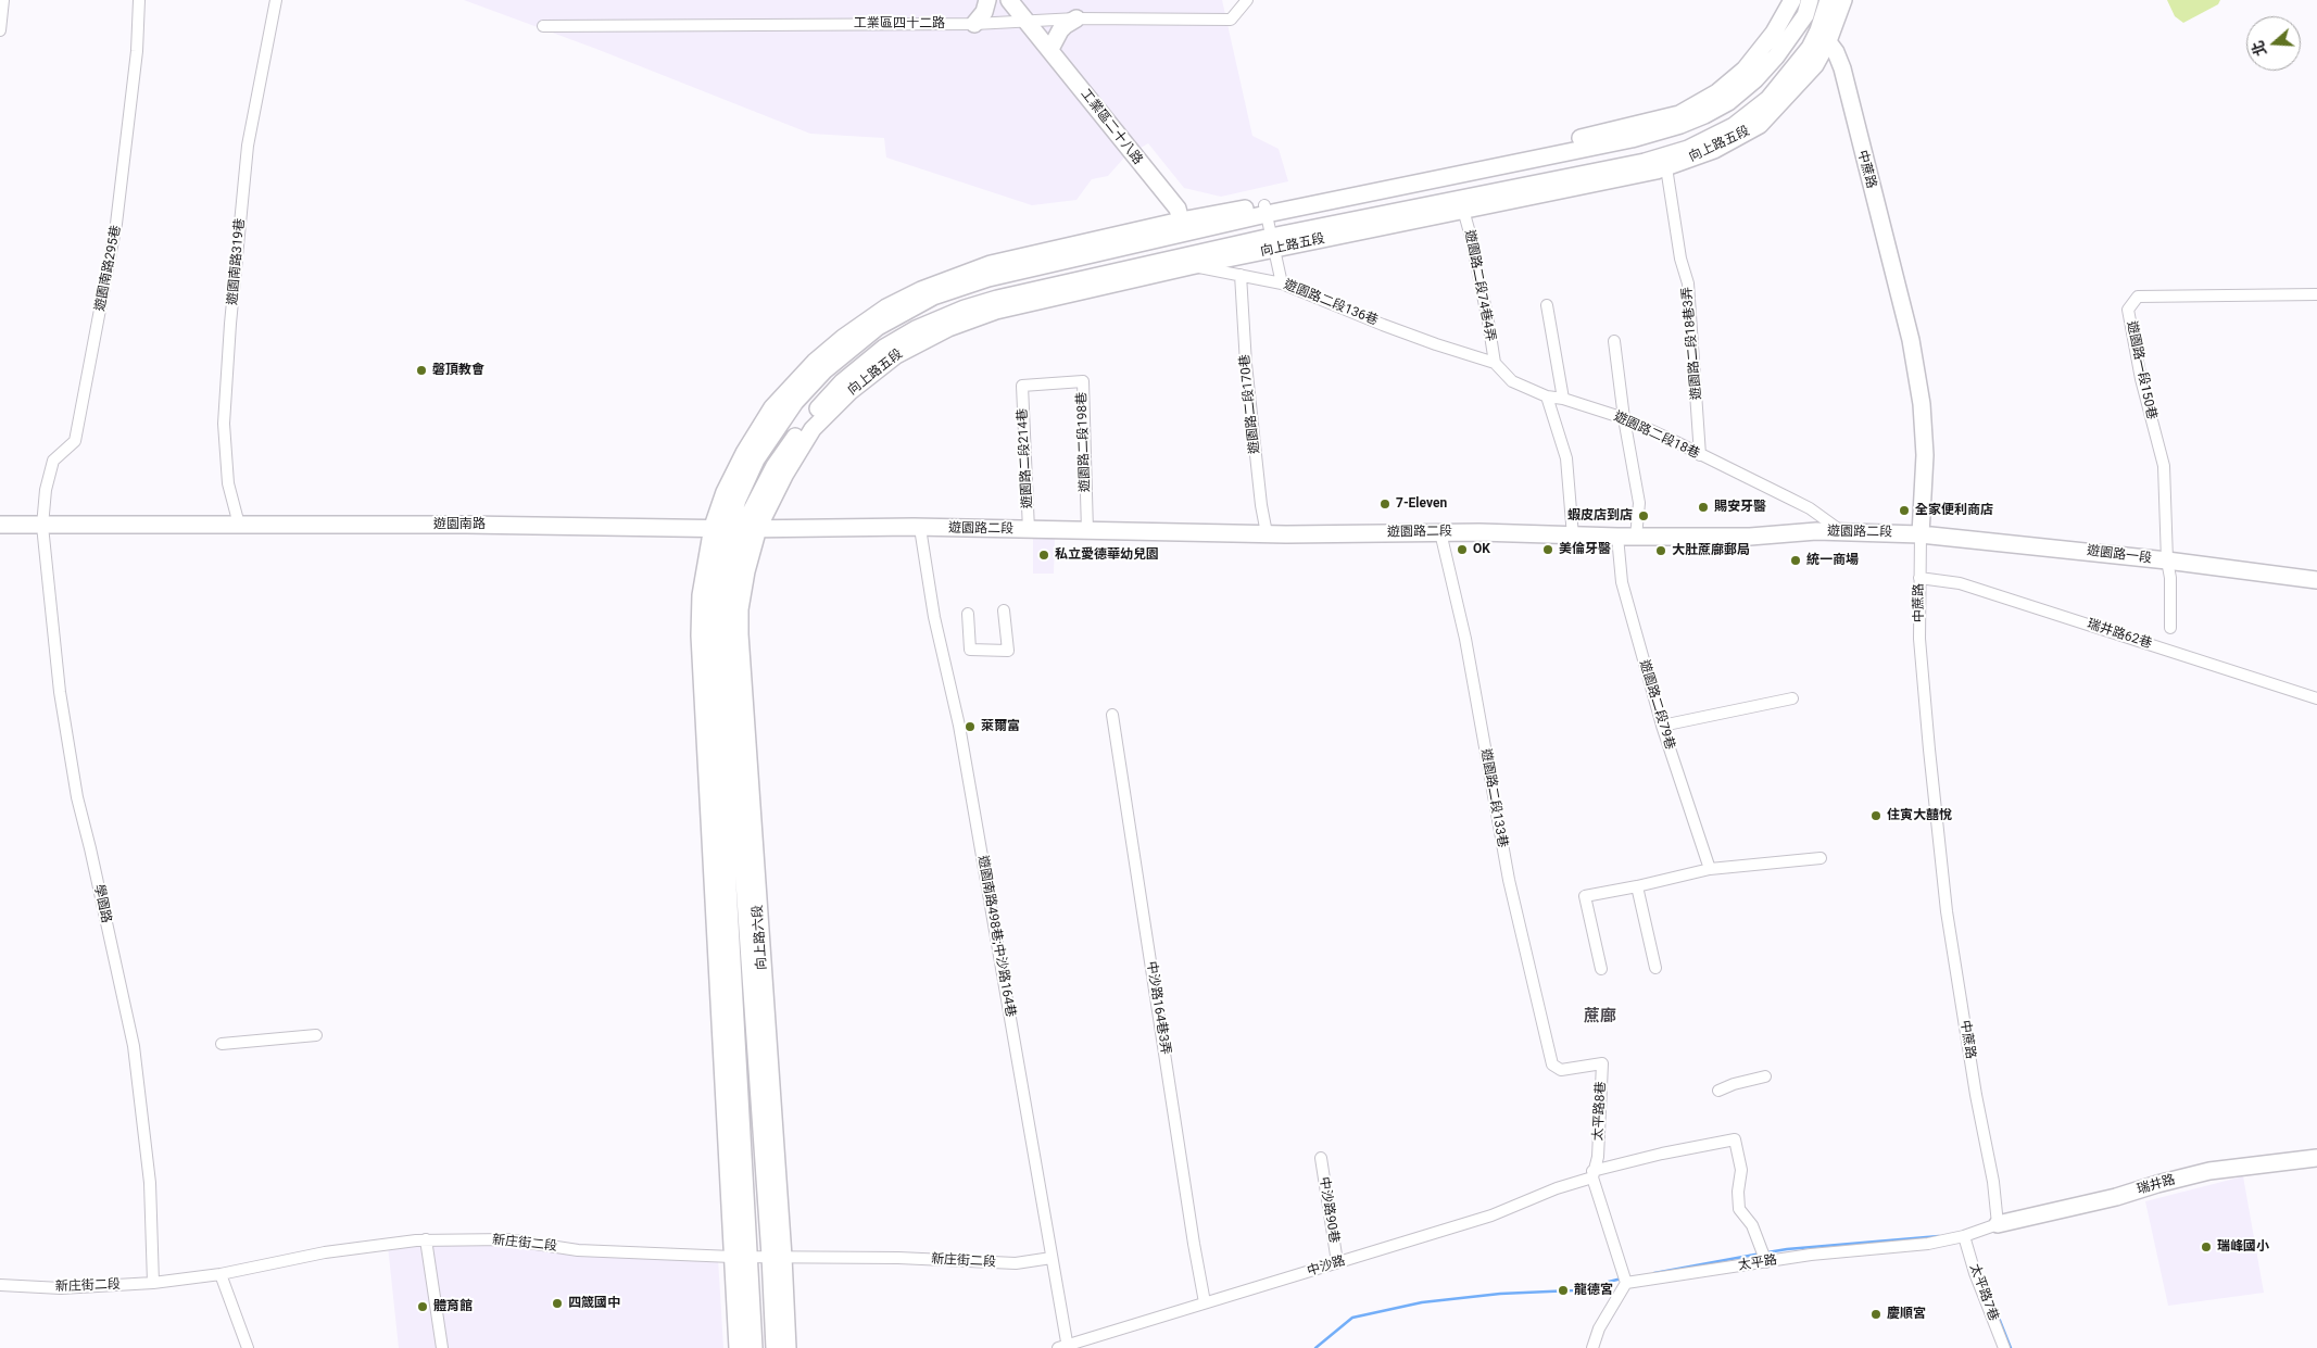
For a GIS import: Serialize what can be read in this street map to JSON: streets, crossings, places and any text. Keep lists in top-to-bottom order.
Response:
{
  "streets": {
    "main road": [
      "工業區二十八路",
      "向上路五段",
      "中蔗路",
      "遊園南路",
      "遊園路二段",
      "遊園路一段",
      "向上路六段",
      "瑞井路"
    ],
    "street": [
      "工業區四十二路",
      "遊園南路319巷",
      "遊園南路295巷",
      "遊園路二段74巷4弄",
      "遊園路二段136巷",
      "遊園路二段18巷3弄",
      "遊園路一段150巷",
      "遊園路二段170巷",
      "遊園路二段18巷",
      "遊園路二段198巷",
      "遊園路二段214巷",
      "瑞井路62巷",
      "遊園路二段79巷",
      "遊園路二段133巷",
      "學園路",
      "遊園南路498巷;中沙路164巷",
      "中沙路164巷3弄",
      "太平路8巷",
      "中沙路90巷",
      "新庄街二段",
      "太平路",
      "中沙路",
      "太平路7巷"
    ]
  },
  "crossings": [
    ["工業區四十二路", "工業區二十八路"],
    ["工業區二十八路", "向上路五段"],
    ["工業區二十八路", "遊園路二段136巷"],
    ["向上路五段", "中蔗路"],
    ["向上路五段", "遊園路二段74巷4弄"],
    ["向上路五段", "遊園路二段136巷"],
    ["向上路五段", "遊園路二段18巷3弄"],
    ["向上路五段", "遊園南路"],
    ["向上路五段", "向上路六段"],
    ["中蔗路", "遊園路二段"],
    ["中蔗路", "遊園路一段"],
    ["中蔗路", "瑞井路62巷"],
    ["中蔗路", "瑞井路"],
    ["中蔗路", "太平路"],
    ["遊園南路319巷", "遊園南路"],
    ["遊園南路295巷", "遊園南路"],
    ["遊園南路295巷", "學園路"],
    ["遊園路二段74巷4弄", "遊園路二段18巷"],
    ["遊園路二段136巷", "遊園路二段170巷"],
    ["遊園路二段136巷", "遊園路二段18巷"],
    ["遊園路二段18巷3弄", "遊園路二段18巷"],
    ["遊園路一段150巷", "遊園路一段"],
    ["遊園路二段170巷", "遊園路二段"],
    ["遊園路二段18巷", "遊園路二段"],
    ["遊園路二段198巷", "遊園路二段214巷"],
    ["遊園路二段198巷", "遊園路二段"],
    ["遊園路二段214巷", "遊園路二段"],
    ["遊園南路", "遊園路二段"],
    ["遊園南路", "學園路"],
    ["遊園南路", "遊園南路498巷;中沙路164巷"],
    ["遊園南路", "向上路六段"],
    ["遊園路二段", "遊園路一段"],
    ["遊園路二段", "遊園路二段79巷"],
    ["遊園路二段", "遊園路二段133巷"],
    ["遊園路二段", "遊園南路498巷;中沙路164巷"],
    ["遊園路二段133巷", "太平路8巷"],
    ["學園路", "新庄街二段"],
    ["遊園南路498巷;中沙路164巷", "新庄街二段"],
    ["遊園南路498巷;中沙路164巷", "中沙路"],
    ["向上路六段", "新庄街二段"],
    ["中沙路164巷3弄", "中沙路"],
    ["太平路8巷", "中沙路"],
    ["瑞井路", "太平路"],
    ["中沙路90巷", "中沙路"],
    ["太平路", "中沙路"],
    ["太平路", "太平路7巷"]
  ],
  "districts": ["蔗廍"],
  "places": [
    "磐頂教會",
    "7-Eleven",
    "賜安牙醫",
    "全家便利商店",
    "蝦皮店到店",
    "OK",
    "美倫牙醫",
    "大肚蔗廍郵局",
    "私立愛德華幼兒園",
    "統一商場",
    "萊爾富",
    "住寅大囍悅",
    "瑞峰國小",
    "龍德宮",
    "四箴國中",
    "體育館",
    "慶順宮"
  ],
  "north": "left"
}
